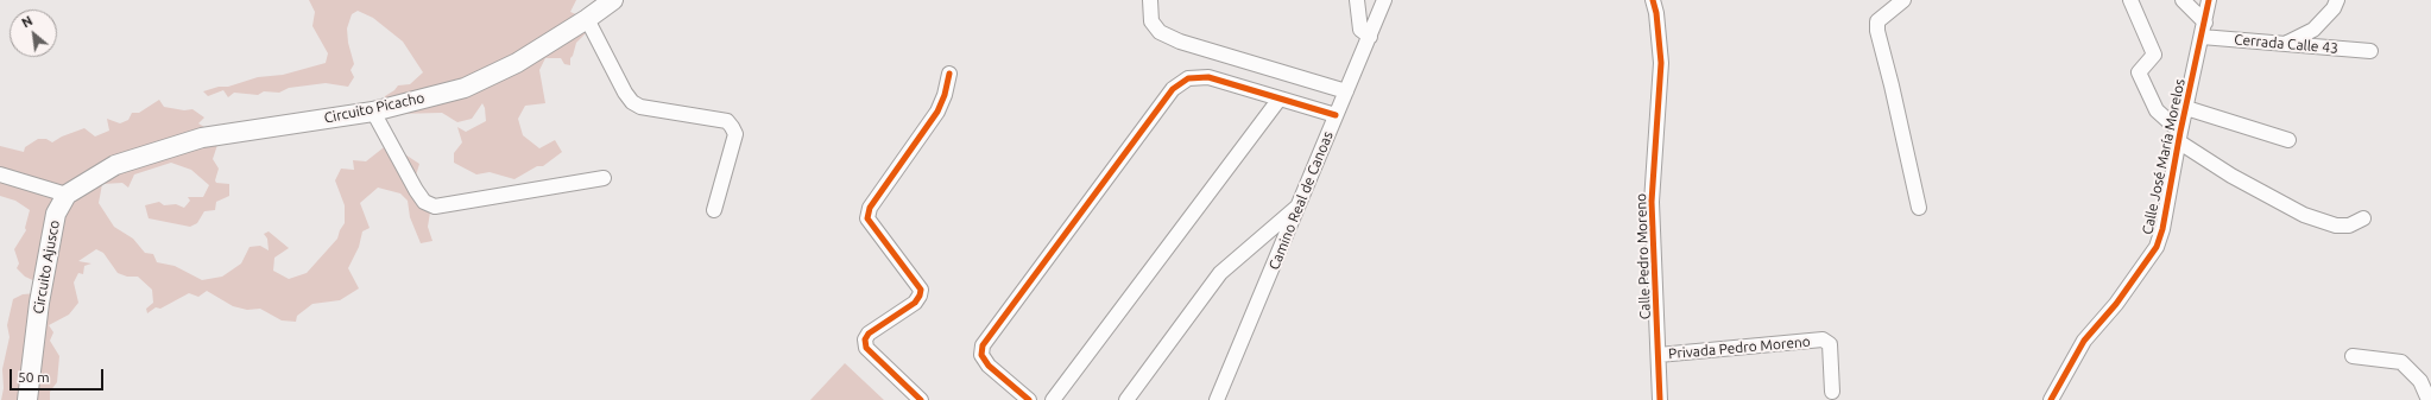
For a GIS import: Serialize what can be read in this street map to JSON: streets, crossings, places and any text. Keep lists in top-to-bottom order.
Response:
{
  "streets": {
    "main road": ["Circuito Picacho", "Circuito Ajusco"],
    "street": [
      "Cerrada Calle 43",
      "Calle José María Morelos",
      "Camino Real de Canoas",
      "Calle Pedro Moreno",
      "Privada Pedro Moreno"
    ]
  },
  "crossings": [
    ["Cerrada Calle 43", "Calle José María Morelos"],
    ["Circuito Picacho", "Circuito Ajusco"],
    ["Calle Pedro Moreno", "Privada Pedro Moreno"]
  ],
  "scale_bar": "50 m",
  "north": "top left"
}
